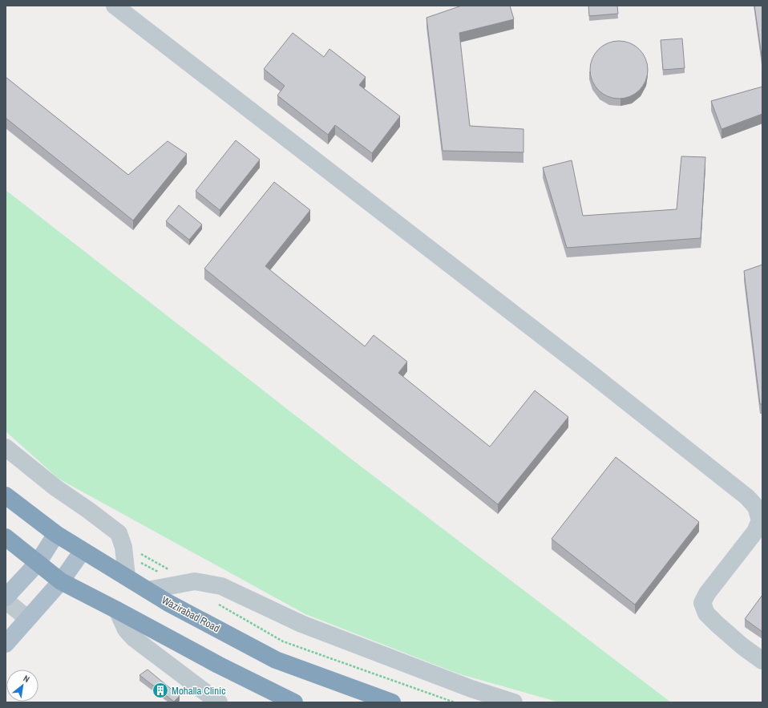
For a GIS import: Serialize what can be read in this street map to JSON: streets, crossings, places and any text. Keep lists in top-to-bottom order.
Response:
{
  "streets": {
    "highway": ["Wazirabad Road"]
  },
  "places": {
    "building": ["Mohalla Clinic"]
  },
  "north": "top right"
}
